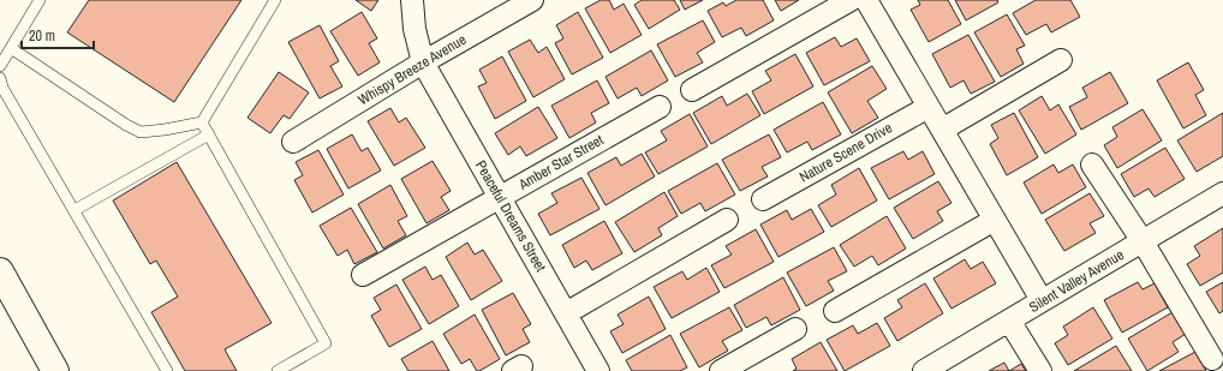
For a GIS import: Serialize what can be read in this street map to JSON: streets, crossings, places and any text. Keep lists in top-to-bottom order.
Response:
{
  "streets": {
    "street": [
      "Whispy Breeze Avenue",
      "Nature Scene Drive",
      "Amber Star Street",
      "Peaceful Dreams Street",
      "Silent Valley Avenue"
    ]
  },
  "crossings": [
    ["Whispy Breeze Avenue", "Peaceful Dreams Street"],
    ["Amber Star Street", "Peaceful Dreams Street"]
  ],
  "scale_bar": "20 m"
}
